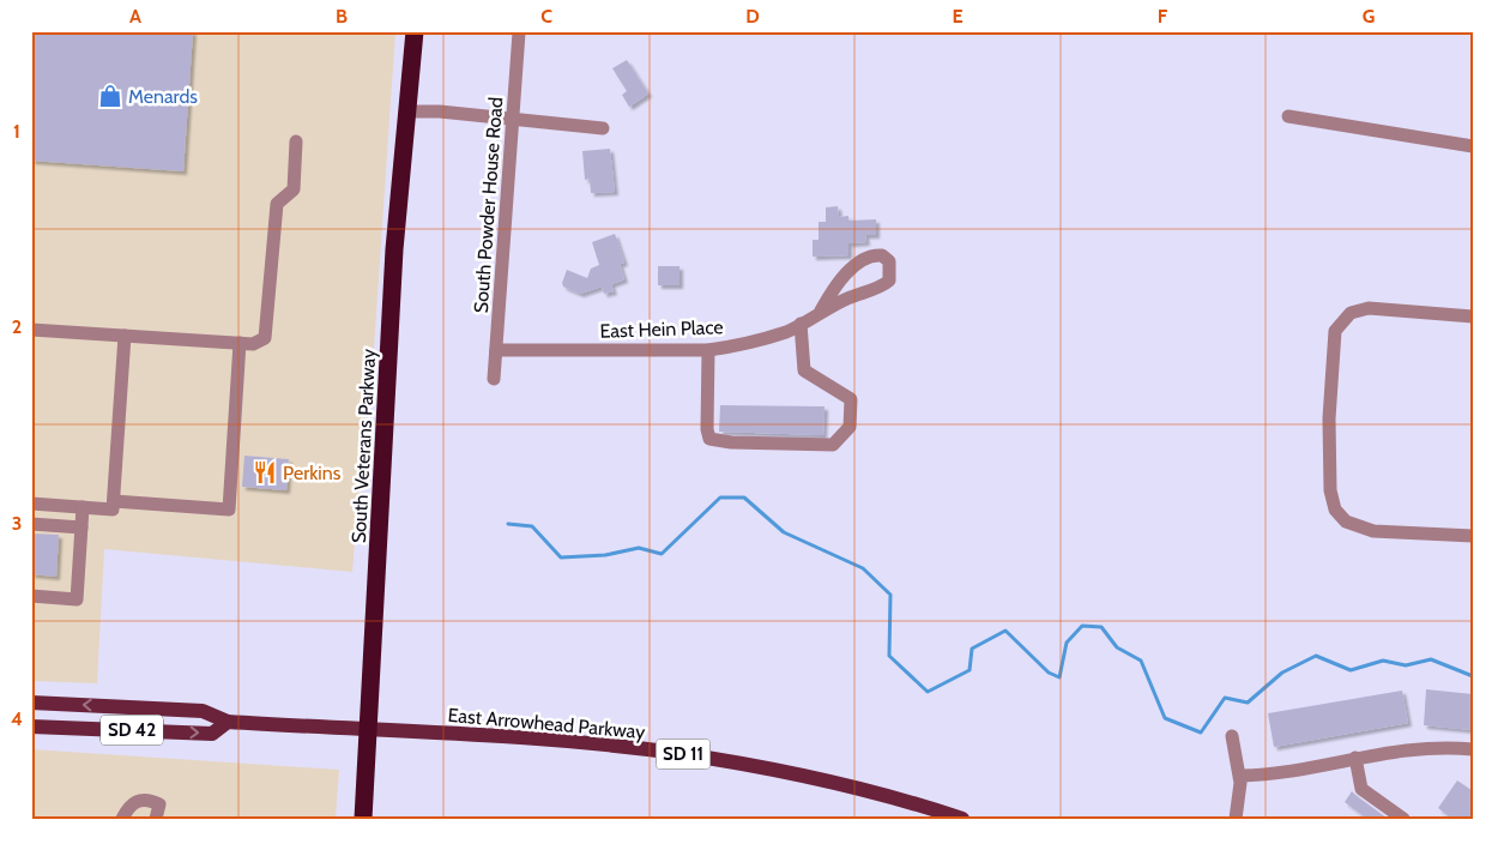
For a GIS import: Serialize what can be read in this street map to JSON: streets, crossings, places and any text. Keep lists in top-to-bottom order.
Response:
{
  "streets": {
    "highway": ["South Veterans Parkway"],
    "main road": ["East Arrowhead Parkway", "SD 42", "SD 11"],
    "street": ["South Powder House Road", "East Hein Place"]
  },
  "crossings": [
    ["South Powder House Road", "East Hein Place"],
    ["South Veterans Parkway", "East Arrowhead Parkway"]
  ],
  "places": {
    "shop": ["Menards"],
    "restaurant": ["Perkins"]
  },
  "grid": {
    "columns": [
      "A",
      "B",
      "C",
      "D",
      "E",
      "F",
      "G"
    ],
    "rows": [
      "1",
      "2",
      "3",
      "4"
    ]
  }
}
